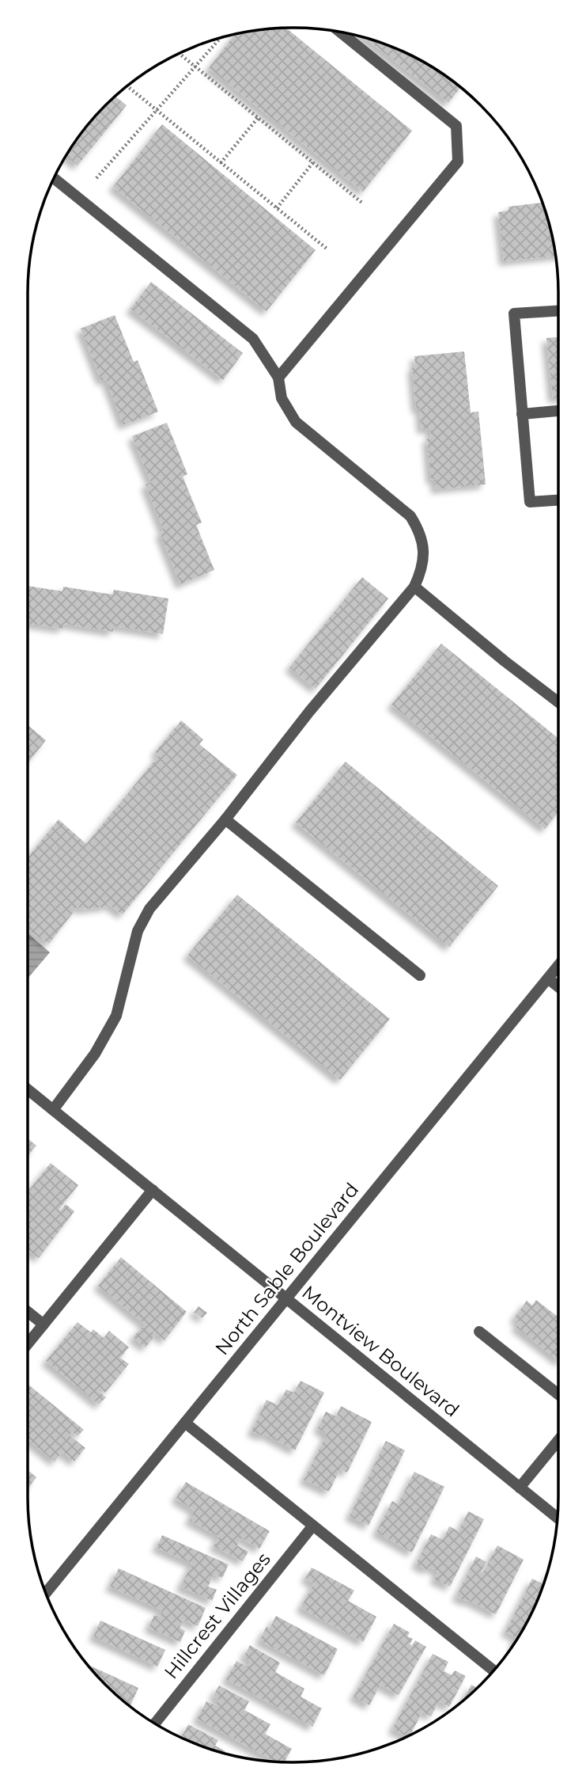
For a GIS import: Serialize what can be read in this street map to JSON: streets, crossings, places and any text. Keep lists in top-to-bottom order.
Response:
{
  "streets": {
    "street": ["North Sable Boulevard", "Montview Boulevard", "Hillcrest Villages"]
  },
  "crossings": [
    ["North Sable Boulevard", "Montview Boulevard"]
  ]
}
